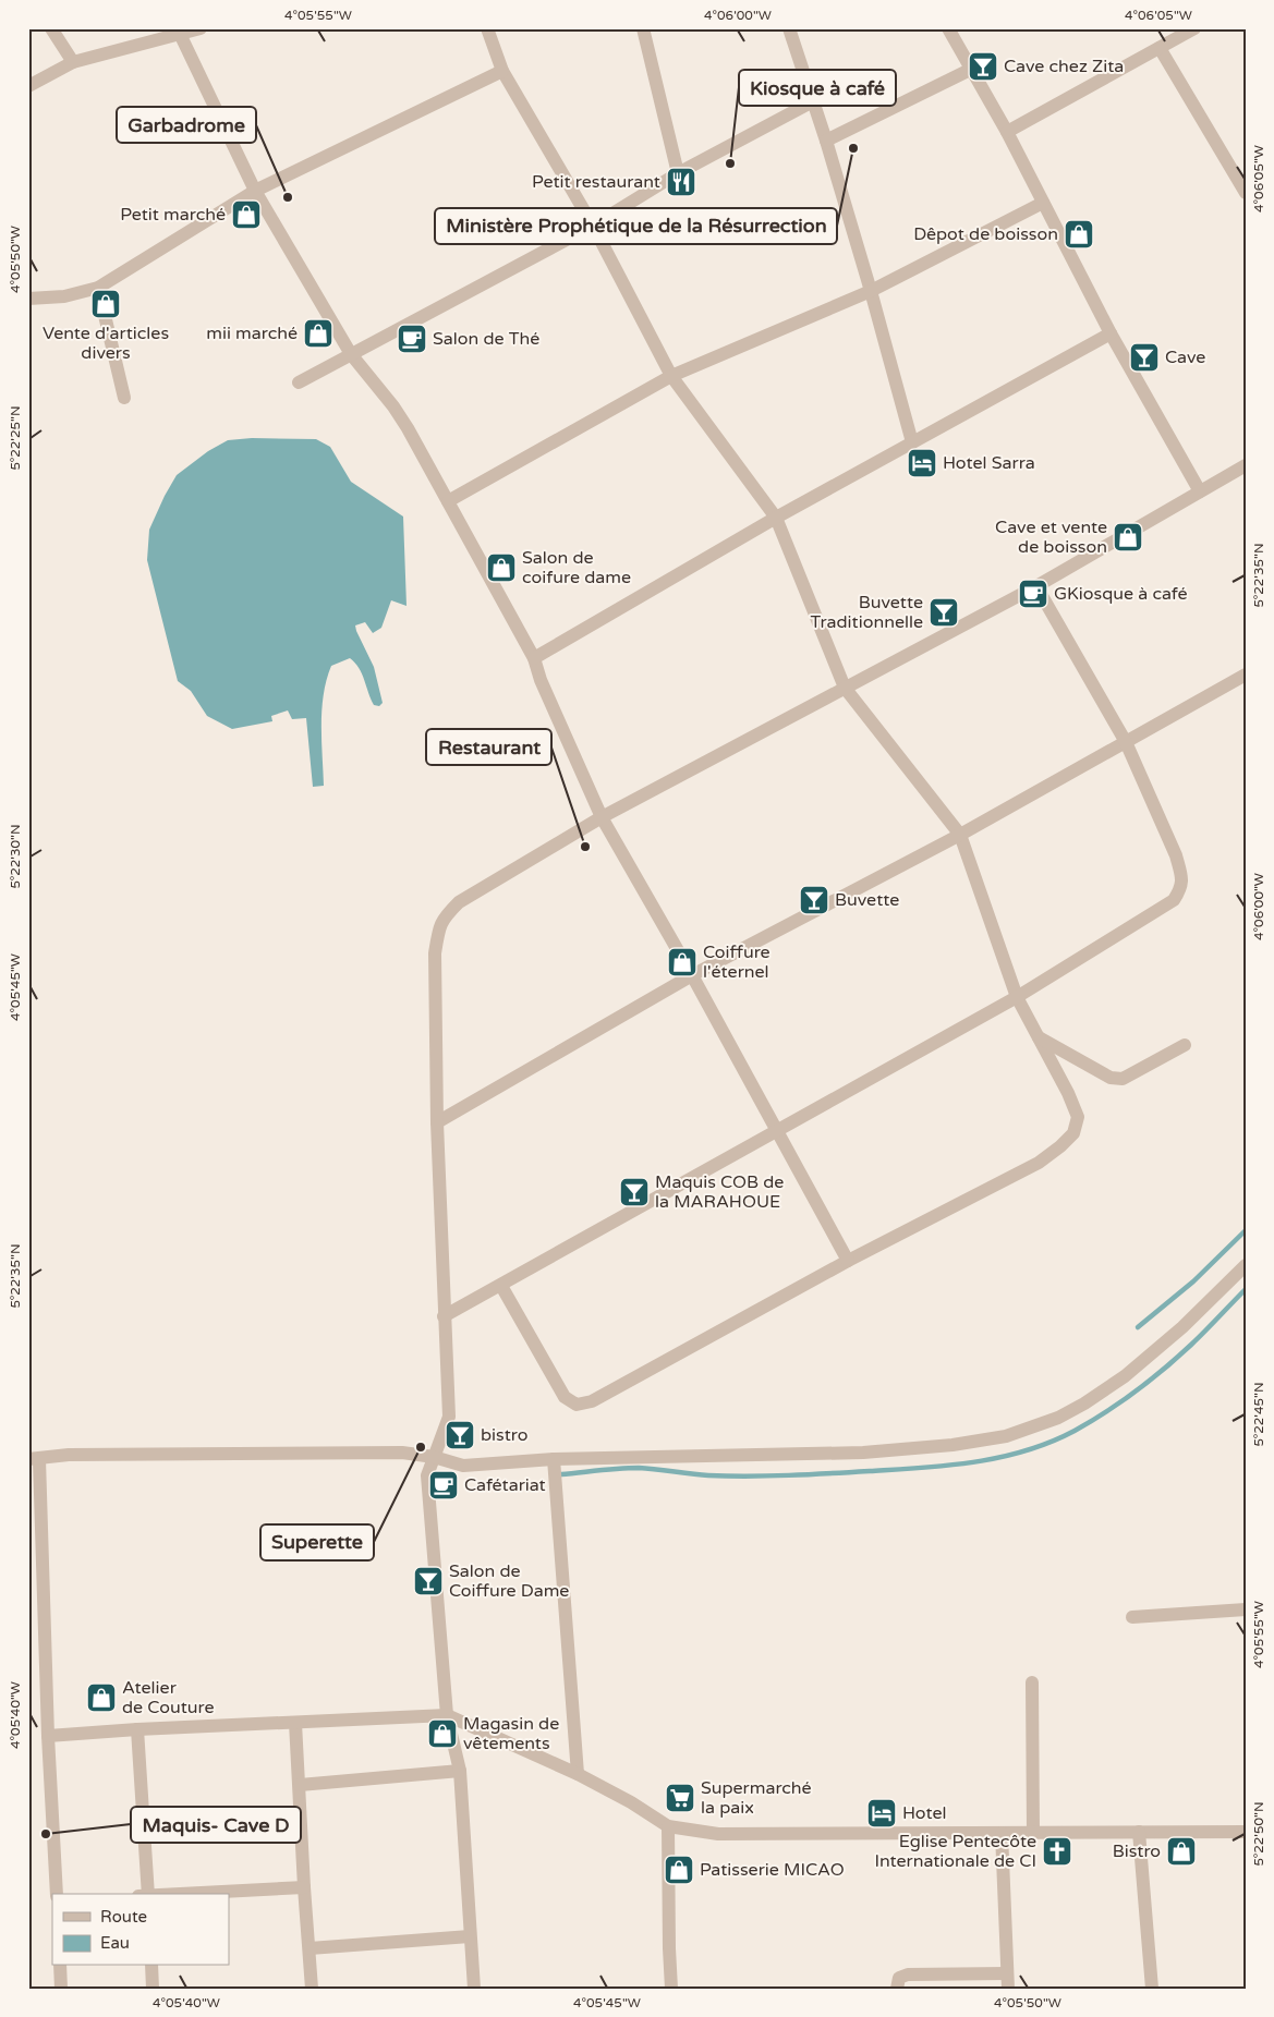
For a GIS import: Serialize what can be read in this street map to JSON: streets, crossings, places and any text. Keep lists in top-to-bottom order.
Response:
{
  "places": {
    "bar": [
      "Cave chez Zita",
      "Cave",
      "Buvette Traditionnelle",
      "Buvette",
      "Maquis COB de la MARAHOUE",
      "bistro",
      "Salon de Coiffure Dame"
    ],
    "other": [
      "Ministère Prophétique de la Résurrection",
      "Kiosque à café",
      "Garbadrome",
      "Restaurant",
      "Superette",
      "Maquis- Cave D"
    ],
    "restaurant": ["Petit restaurant"],
    "shop": [
      "Petit marché",
      "Dêpot de boisson",
      "Vente d'articles divers",
      "mii marché",
      "Cave et vente de boisson",
      "Salon de coifure dame",
      "Coiffure l'éternel",
      "Atelier de Couture",
      "Magasin de vêtements",
      "Bistro",
      "Patisserie MICAO"
    ],
    "cafe": ["Salon de Thé", "GKiosque à café", "Cafétariat"],
    "hotel": ["Hotel Sarra", "Hotel"],
    "supermarket": ["Supermarché la paix"],
    "church": ["Eglise Pentecôte Internationale de CI"]
  },
  "legend": ["Route", "Eau"],
  "coordinates": [
    "4°05'55\"W",
    "4°06'00\"W",
    "4°06'05\"W",
    "4°05'50\"W",
    "5°22'25\"N",
    "5°22'35\"N",
    "5°22'30\"N",
    "4°05'45\"W",
    "5°22'45\"N",
    "4°05'40\"W",
    "5°22'50\"N"
  ]
}
